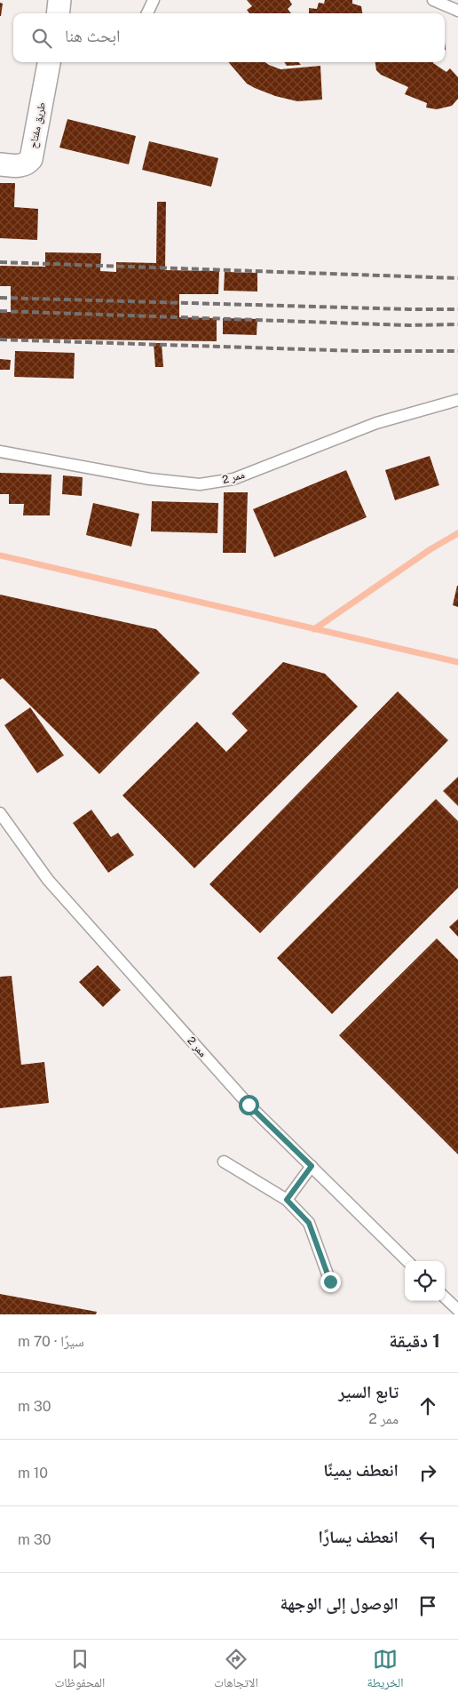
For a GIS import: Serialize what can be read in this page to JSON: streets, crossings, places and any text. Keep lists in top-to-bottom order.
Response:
{
  "streets": {
    "street": ["طريق مفتاح"],
    "lane": ["ممر 2"]
  },
  "page": {
    "search": "ابحث هنا",
    "heading": ["1 دقيقة", "سيرًا · 70 m"],
    "list": [
      ["تابع السير", "ممر 2", "30 m"],
      ["انعطف يمينًا", "10 m"],
      ["انعطف يسارًا", "30 m"],
      "الوصول إلى الوجهة"
    ],
    "nav": ["الخريطة", "الاتجاهات", "المحفوظات"]
  }
}
